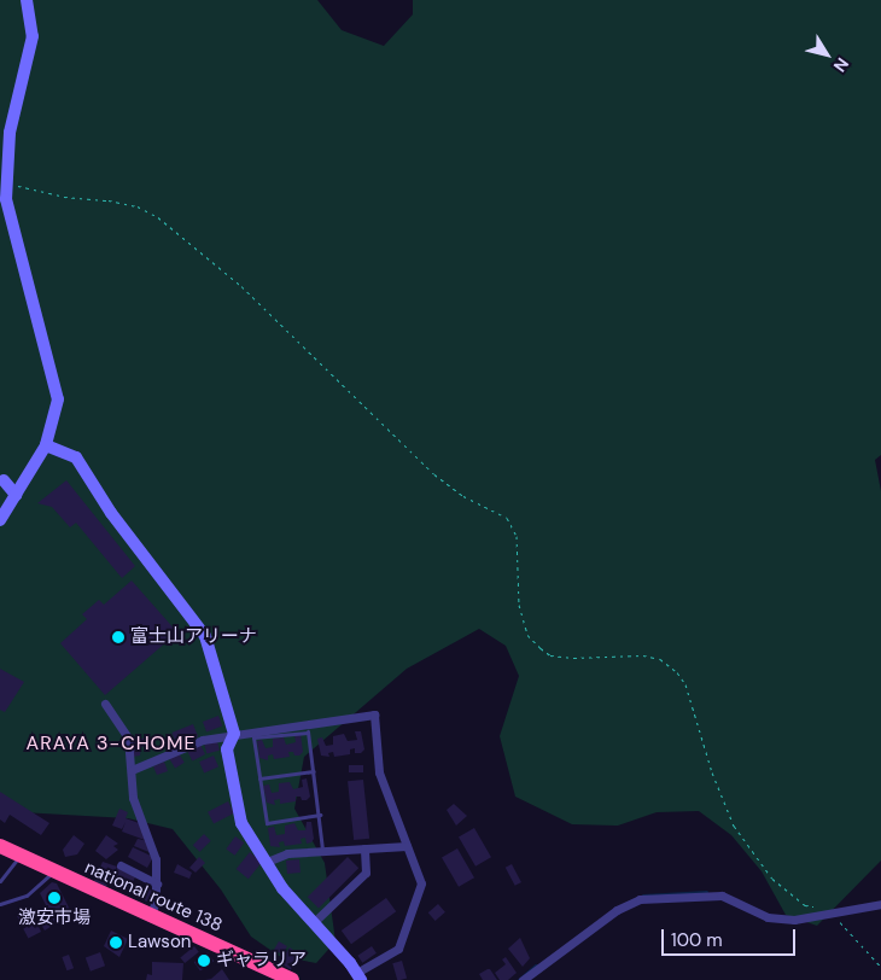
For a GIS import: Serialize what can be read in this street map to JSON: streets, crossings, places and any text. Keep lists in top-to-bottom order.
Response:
{
  "streets": {
    "highway": ["national route 138"]
  },
  "districts": ["ARAYA 3-CHOME"],
  "places": [
    "富士山アリーナ",
    "激安市場",
    "Lawson",
    "ギャラリア"
  ],
  "scale_bar": "100 m",
  "north": "bottom right"
}
